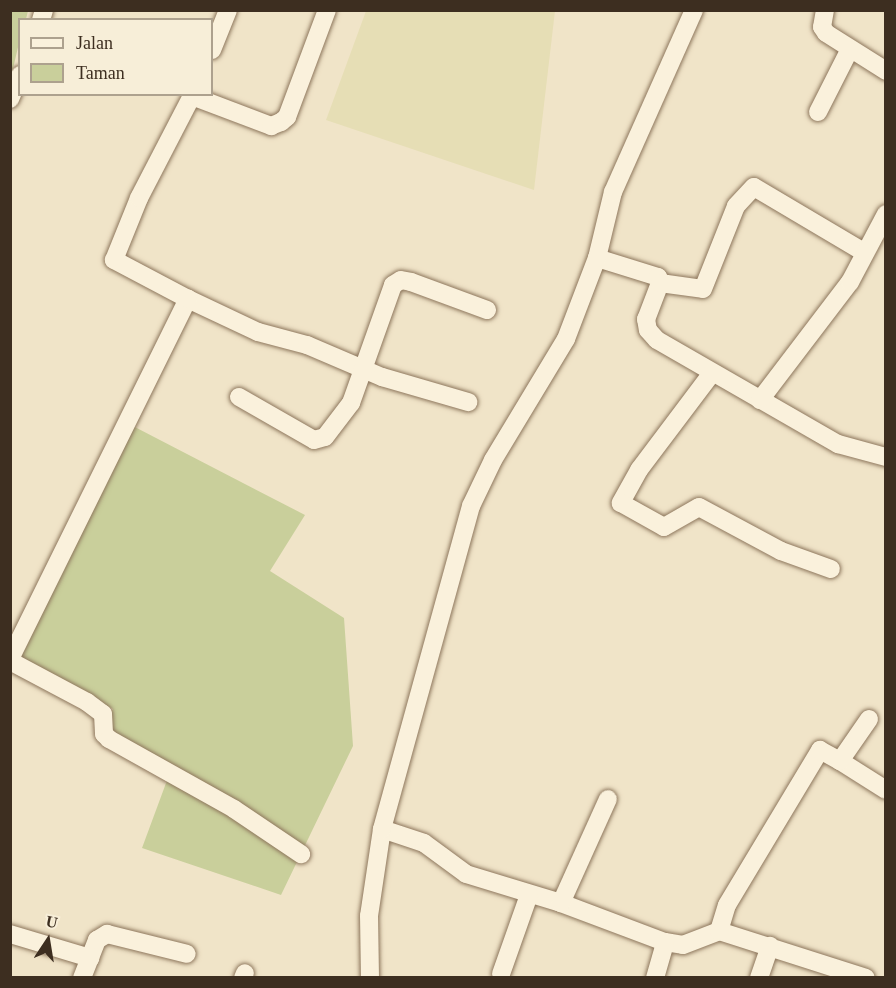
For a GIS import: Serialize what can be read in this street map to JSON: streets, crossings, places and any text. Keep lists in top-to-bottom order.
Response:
{
  "legend": ["Jalan", "Taman"],
  "north": "top"
}
